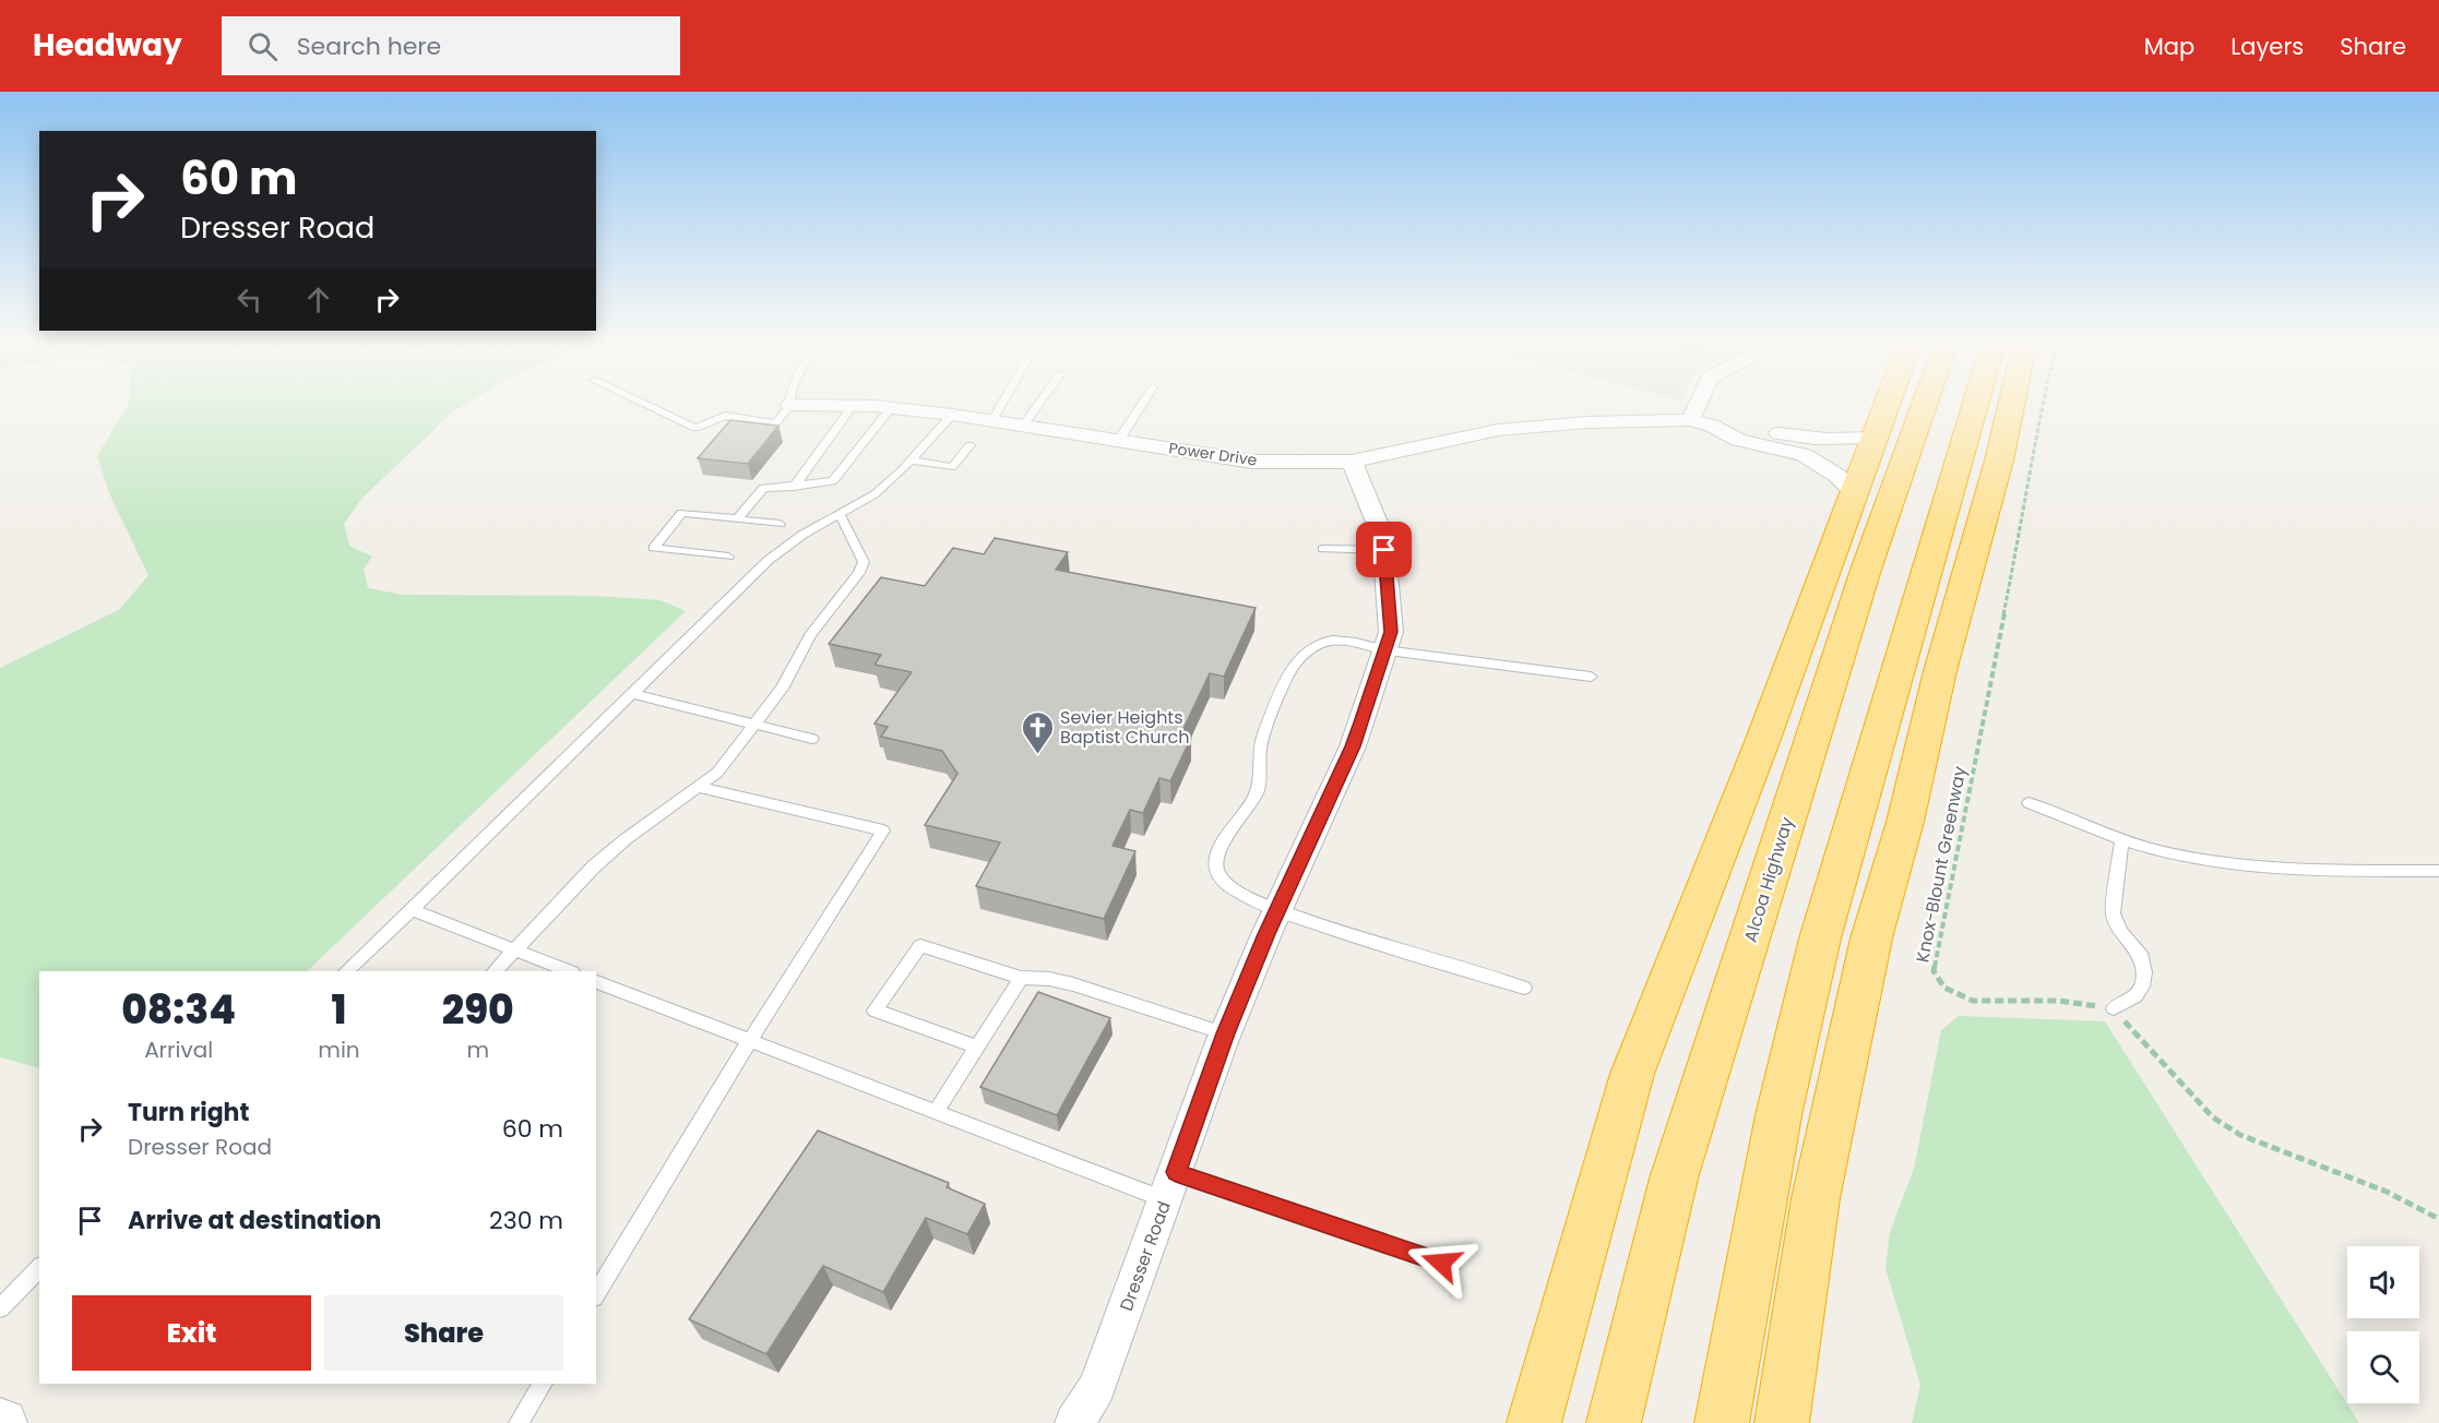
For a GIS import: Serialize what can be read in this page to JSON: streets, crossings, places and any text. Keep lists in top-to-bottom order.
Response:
{
  "streets": {
    "highway": ["Alcoa Highway"],
    "street": ["Power Drive", "Dresser Road"],
    "path": ["Knox-Blount Greenway"]
  },
  "crossings": [
    ["Power Drive", "Dresser Road"]
  ],
  "places": {
    "church": ["Sevier Heights Baptist Church"]
  },
  "page": {
    "header": "Headway",
    "search": "Search here",
    "nav": ["Map", "Layers", "Share"],
    "turn": ["60 m", "Dresser Road"],
    "eta": [
      "08:34",
      "Arrival",
      "1",
      "min",
      "290",
      "m"
    ],
    "list": [
      {
        "name": "Turn right",
        "note": "Dresser Road",
        "value": "60 m"
      },
      {
        "name": "Arrive at destination",
        "value": "230 m"
      }
    ],
    "buttons": ["Exit", "Share"]
  }
}
